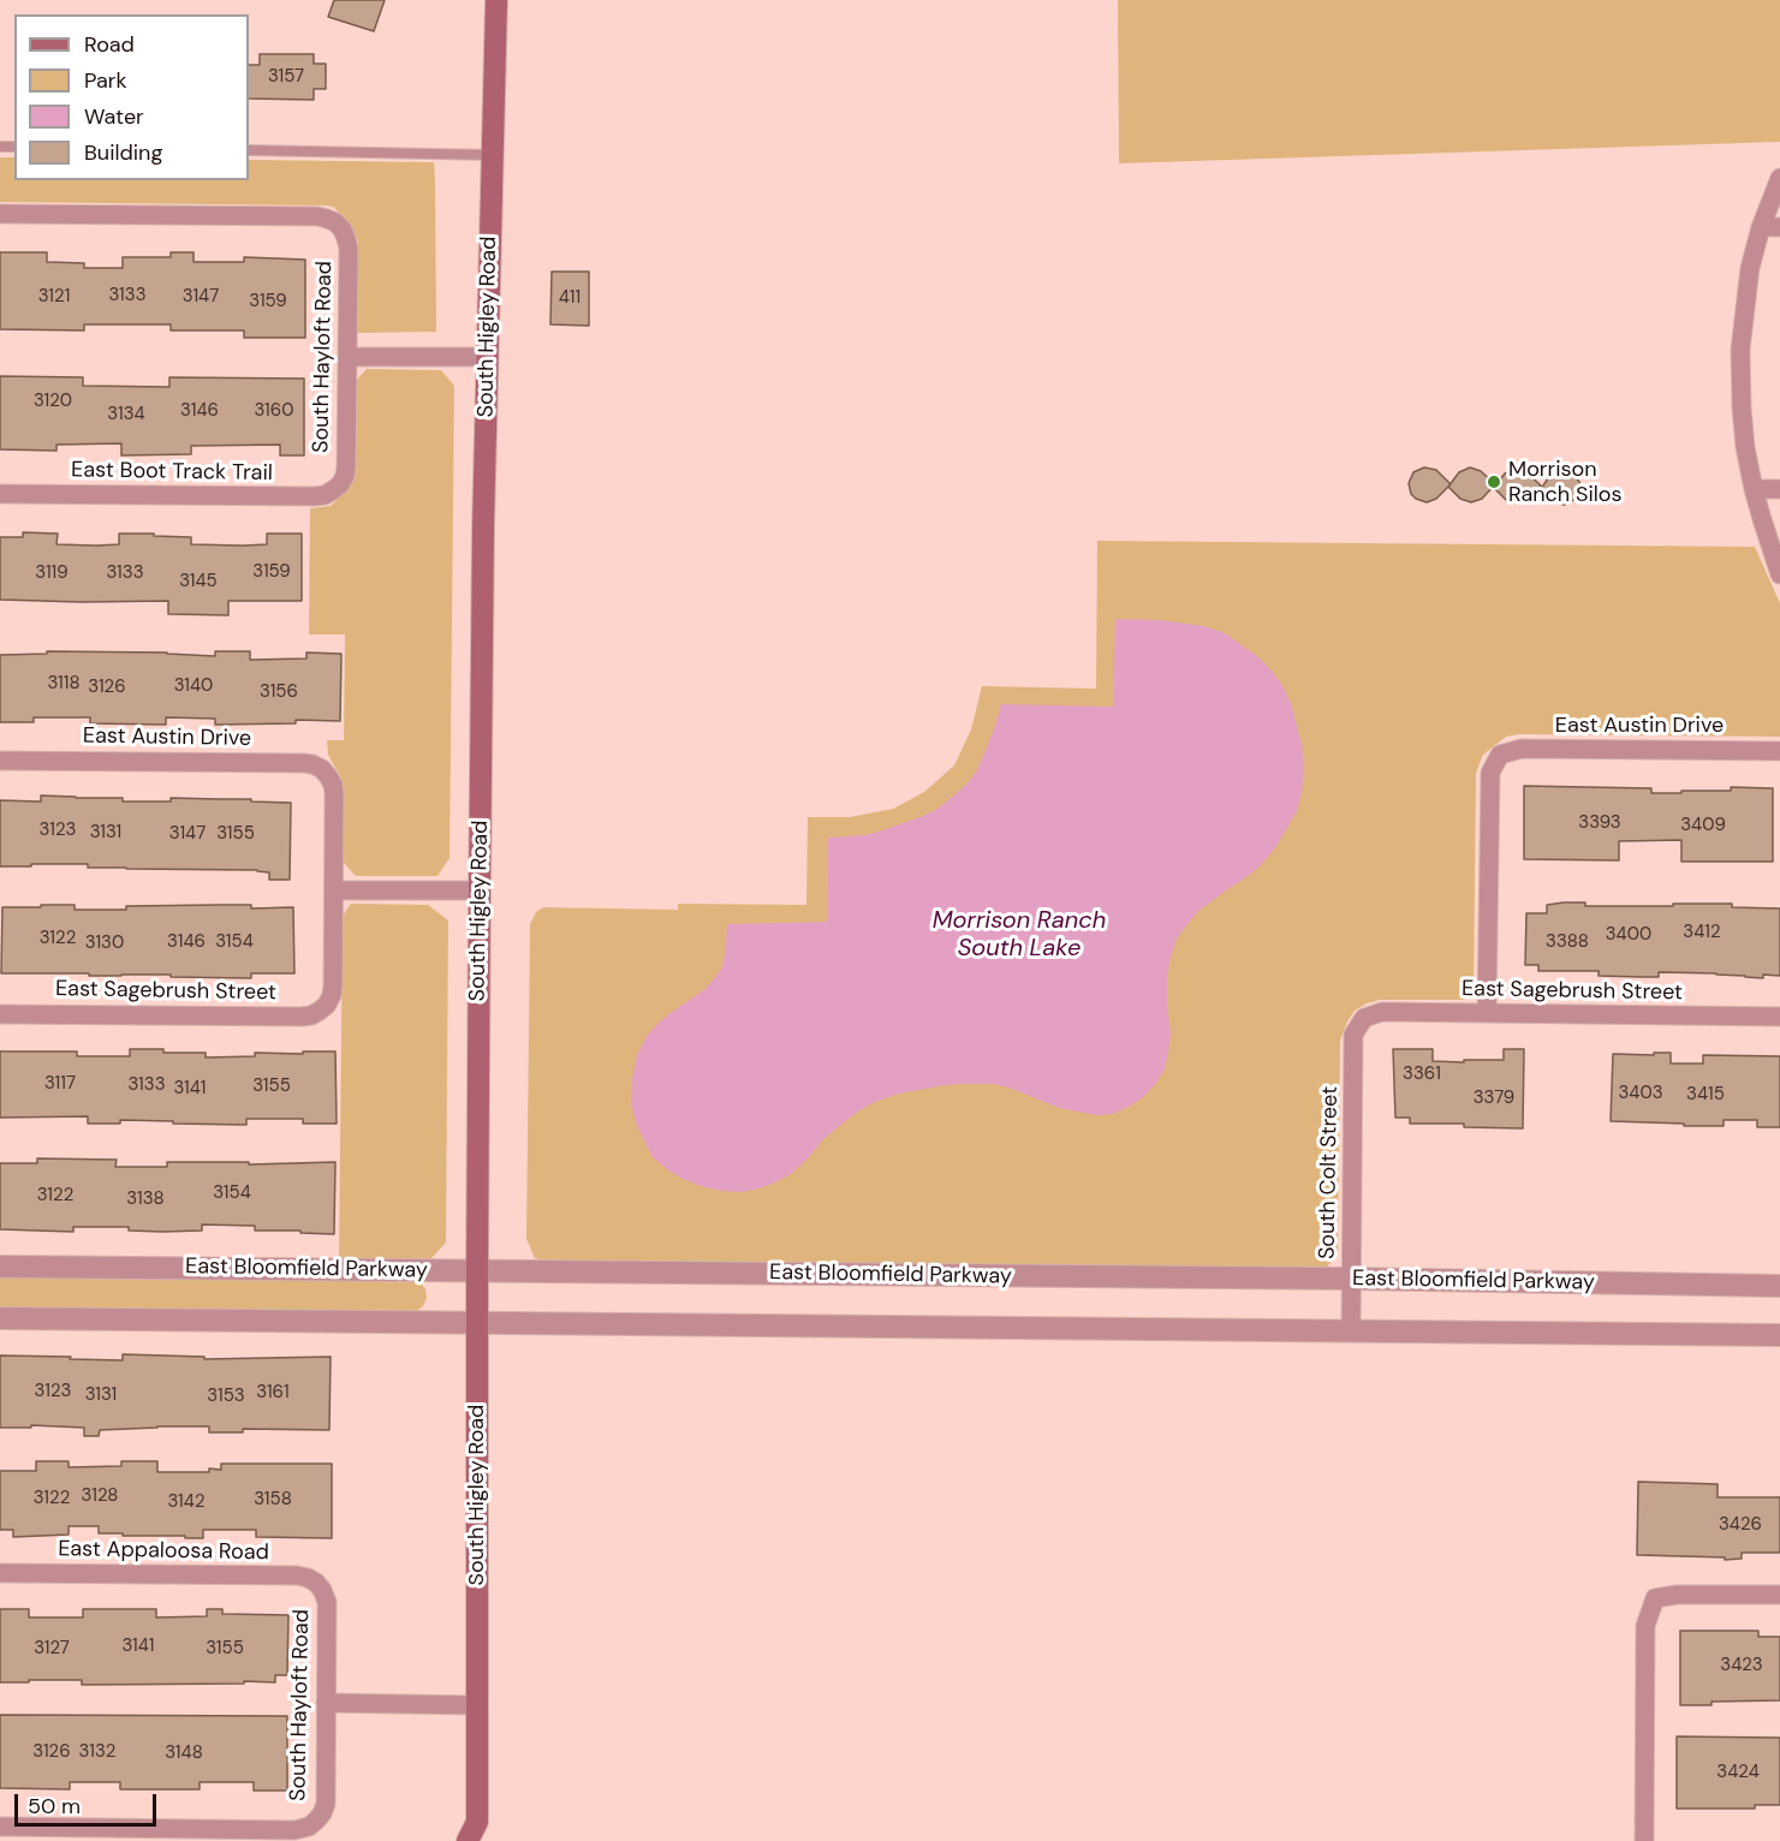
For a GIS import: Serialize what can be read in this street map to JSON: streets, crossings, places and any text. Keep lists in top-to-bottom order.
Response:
{
  "streets": {
    "main road": ["South Higley Road"],
    "street": [
      "South Hayloft Road",
      "East Boot Track Trail",
      "East Austin Drive",
      "East Sagebrush Street",
      "South Colt Street",
      "East Bloomfield Parkway",
      "East Appaloosa Road"
    ]
  },
  "crossings": [
    ["South Higley Road", "East Bloomfield Parkway"],
    ["South Hayloft Road", "East Boot Track Trail"],
    ["South Hayloft Road", "East Appaloosa Road"],
    ["East Austin Drive", "East Sagebrush Street"],
    ["East Sagebrush Street", "South Colt Street"],
    ["South Colt Street", "East Bloomfield Parkway"]
  ],
  "water": ["Morrison Ranch South Lake"],
  "places": ["Morrison Ranch Silos"],
  "house_numbers": [
    "3157",
    "3133",
    "3121",
    "3147",
    "411",
    "3159",
    "3120",
    "3146",
    "3160",
    "3134",
    "3159",
    "3119",
    "3133",
    "3145",
    "3118",
    "3140",
    "3126",
    "3156",
    "3393",
    "3409",
    "3123",
    "3131",
    "3147",
    "3155",
    "3412",
    "3400",
    "3122",
    "3146",
    "3154",
    "3388",
    "3130",
    "3361",
    "3117",
    "3133",
    "3155",
    "3141",
    "3403",
    "3415",
    "3379",
    "3154",
    "3122",
    "3138",
    "3123",
    "3161",
    "3131",
    "3153",
    "3128",
    "3122",
    "3158",
    "3142",
    "3426",
    "3141",
    "3127",
    "3155",
    "3423",
    "3126",
    "3132",
    "3148",
    "3424"
  ],
  "legend": [
    "Road",
    "Park",
    "Water",
    "Building"
  ],
  "scale_bar": "50 m"
}
